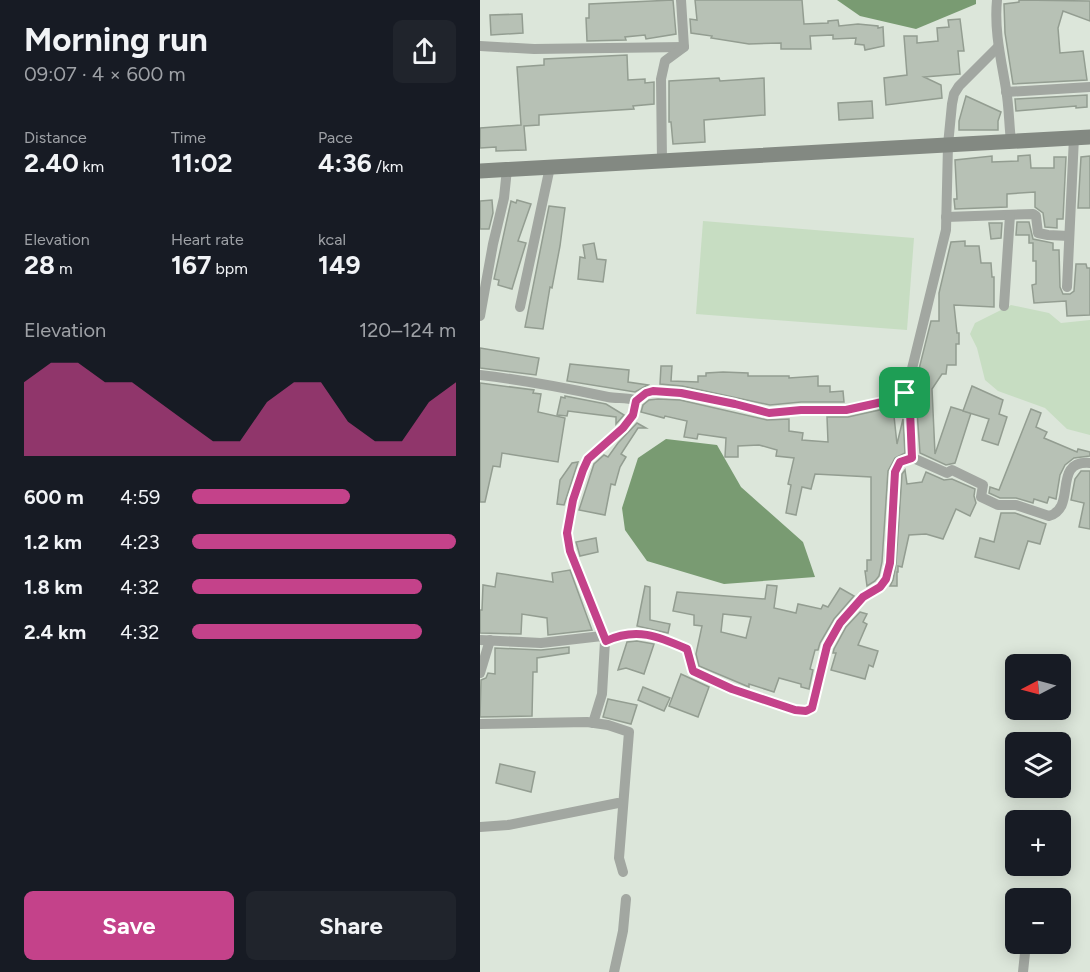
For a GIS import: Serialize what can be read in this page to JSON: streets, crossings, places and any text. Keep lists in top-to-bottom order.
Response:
{
  "north": "left",
  "page": {
    "heading": ["Morning run", "09:07 · 4 × 600 m"],
    "stats": [
      ["Distance", "2.40 km"],
      ["Time", "11:02"],
      ["Pace", "4:36 /km"],
      ["Elevation", "28 m"],
      ["Heart rate", "167 bpm"],
      ["kcal", "149"]
    ],
    "chart": ["Elevation", "120–124 m"],
    "list": [
      {
        "name": "600 m",
        "note": "4:59"
      },
      {
        "name": "1.2 km",
        "note": "4:23"
      },
      {
        "name": "1.8 km",
        "note": "4:32"
      },
      {
        "name": "2.4 km",
        "note": "4:32"
      }
    ],
    "map_buttons": ["+", "−"],
    "buttons": ["Save", "Share"]
  }
}
